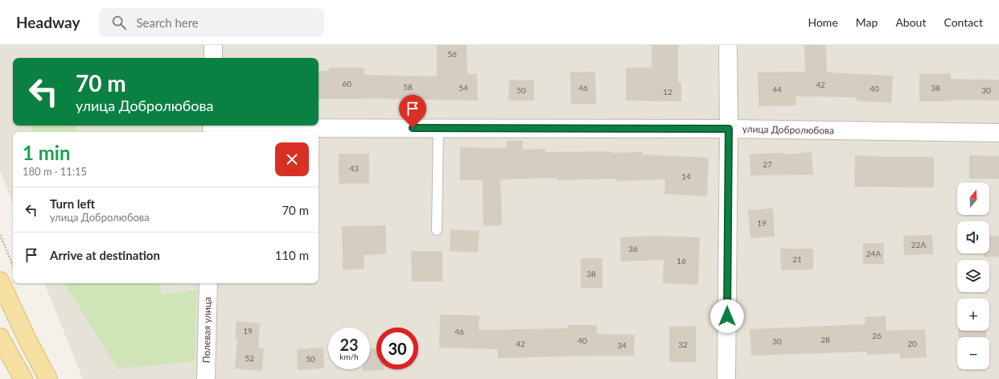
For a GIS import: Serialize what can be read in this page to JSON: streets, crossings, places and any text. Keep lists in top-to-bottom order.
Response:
{
  "streets": {
    "street": ["улица Добролюбова", "Полевая улица"]
  },
  "house_numbers": [
    "56",
    "60",
    "42",
    "58",
    "54",
    "46",
    "38",
    "40",
    "44",
    "50",
    "30",
    "12",
    "27",
    "43",
    "14",
    "19",
    "22А",
    "36",
    "24А",
    "21",
    "16",
    "38",
    "19",
    "46",
    "26",
    "28",
    "40",
    "30",
    "42",
    "20",
    "32",
    "34",
    "52",
    "50"
  ],
  "north": "top",
  "page": {
    "header": "Headway",
    "search": "Search here",
    "nav": [
      "Home",
      "Map",
      "About",
      "Contact"
    ],
    "turn": ["70 m", "улица Добролюбова"],
    "heading": ["1 min", "180 m · 11:15"],
    "map_buttons": ["+", "−"],
    "list": [
      {
        "name": "Turn left",
        "note": "улица Добролюбова",
        "value": "70 m"
      },
      {
        "name": "Arrive at destination",
        "value": "110 m"
      }
    ],
    "speed": "23 km/h",
    "limit": "30"
  }
}
